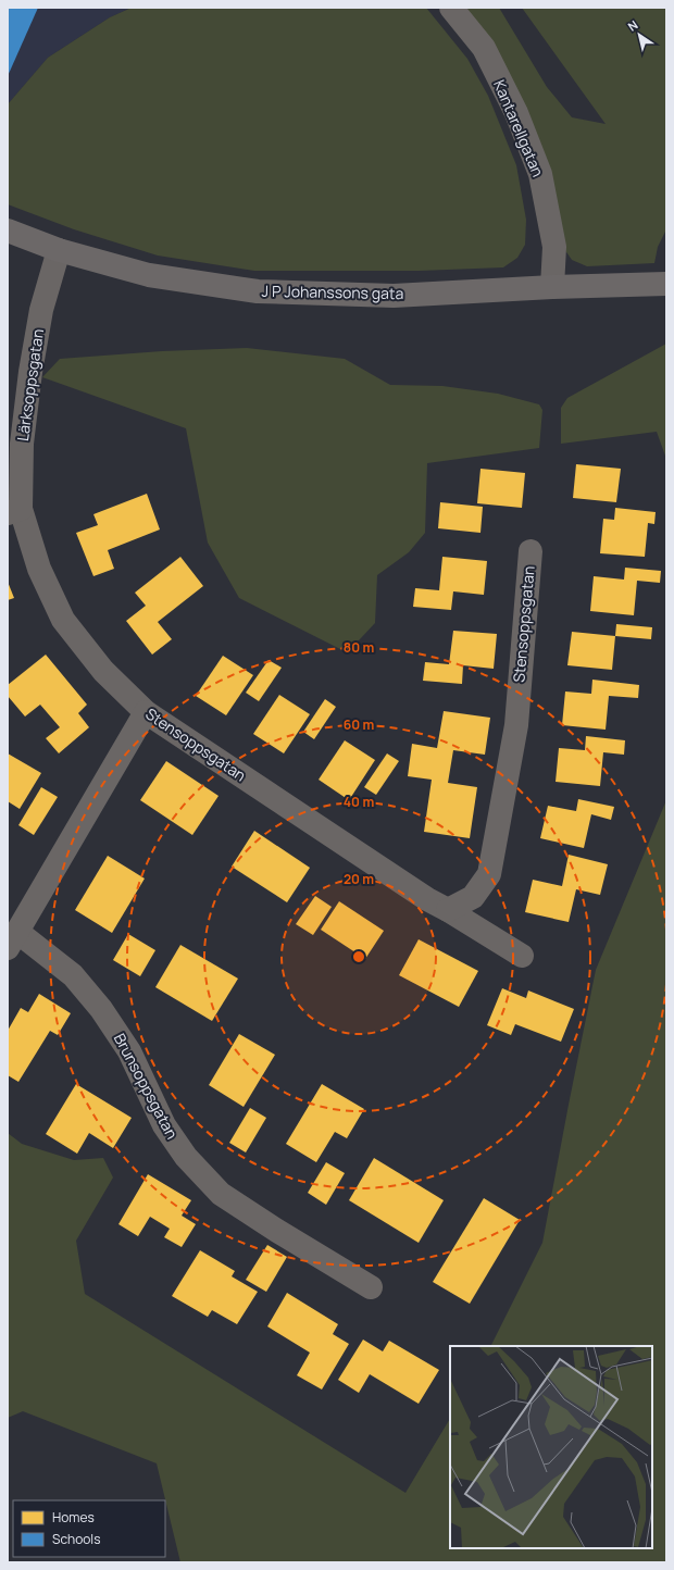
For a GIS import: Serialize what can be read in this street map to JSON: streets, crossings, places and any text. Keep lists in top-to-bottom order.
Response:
{
  "streets": {
    "street": [
      "Kantarellgatan",
      "J P Johanssons gata",
      "Lärksoppsgatan",
      "Stensoppsgatan",
      "Brunsoppsgatan"
    ]
  },
  "crossings": [
    ["Kantarellgatan", "J P Johanssons gata"],
    ["J P Johanssons gata", "Lärksoppsgatan"],
    ["Lärksoppsgatan", "Stensoppsgatan"],
    ["Stensoppsgatan", "Brunsoppsgatan"]
  ],
  "legend": ["Homes", "Schools"],
  "north": "top left",
  "rings": [
    "80 m",
    "60 m",
    "40 m",
    "20 m"
  ]
}
